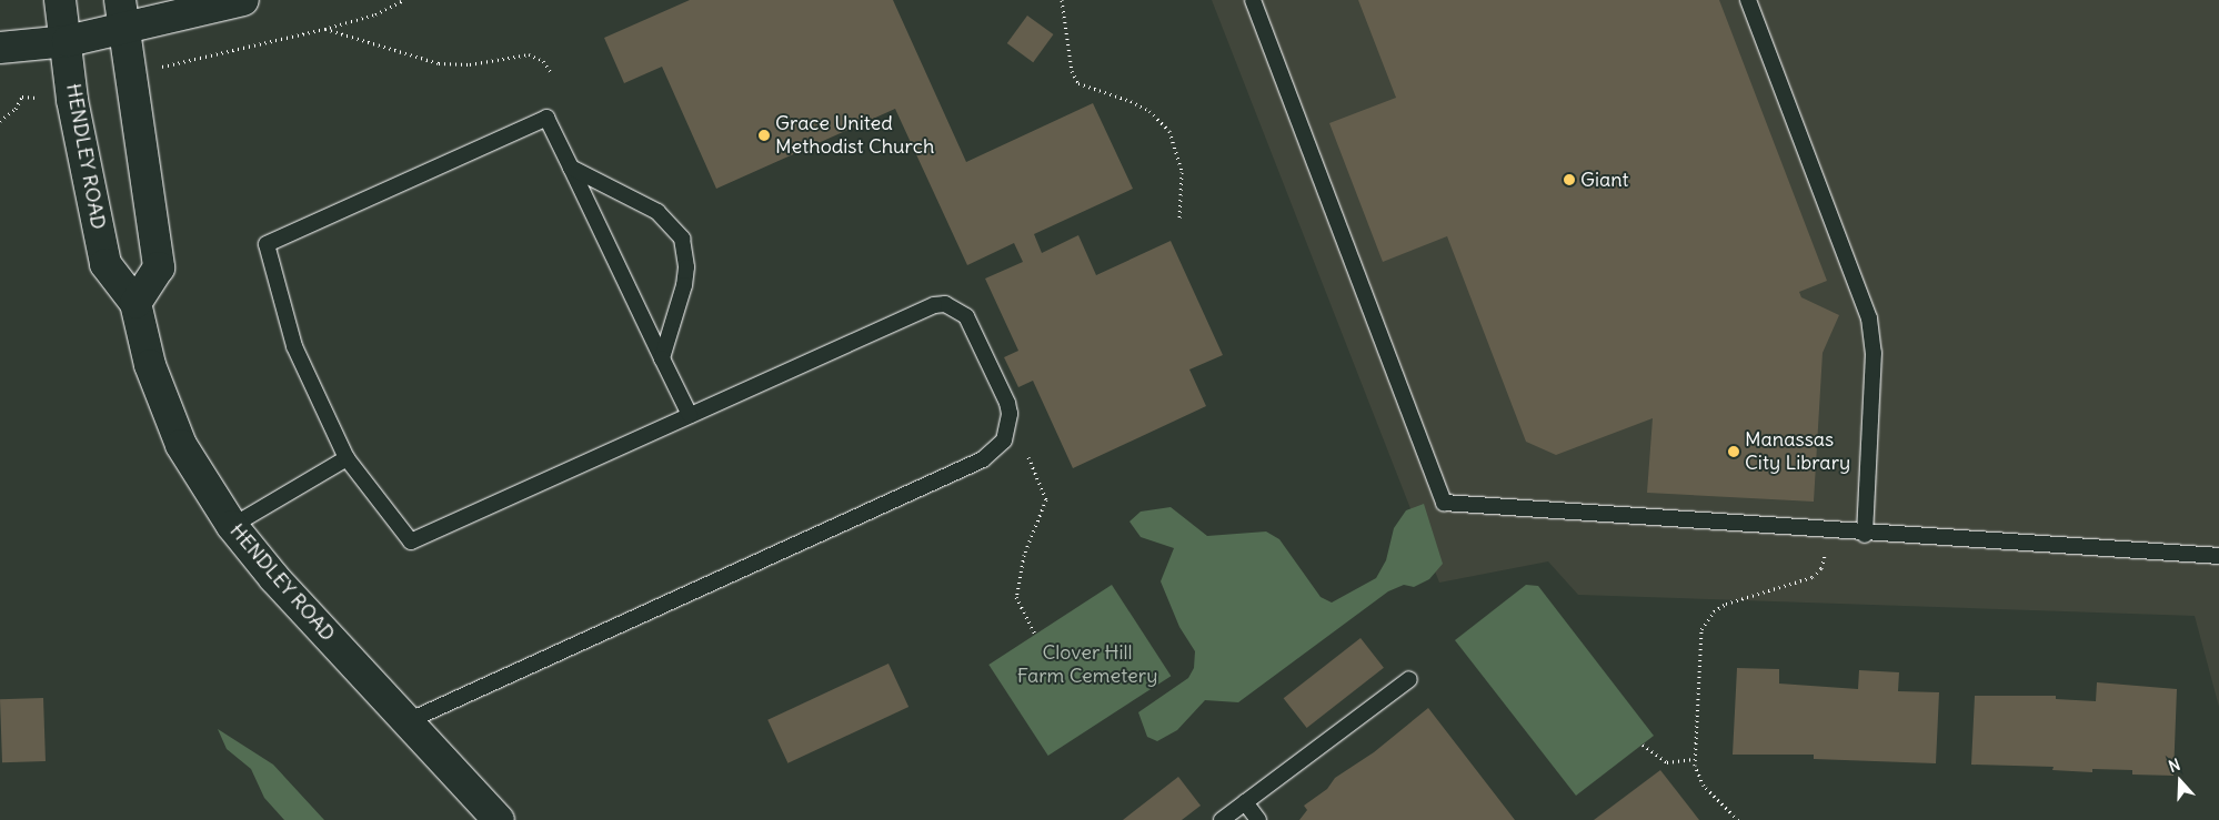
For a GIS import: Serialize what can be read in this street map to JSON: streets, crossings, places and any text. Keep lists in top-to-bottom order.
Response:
{
  "streets": {
    "street": ["HENDLEY ROAD"]
  },
  "parks": ["Clover Hill Farm Cemetery"],
  "places": ["Grace United Methodist Church", "Giant", "Manassas City Library"],
  "north": "top"
}
